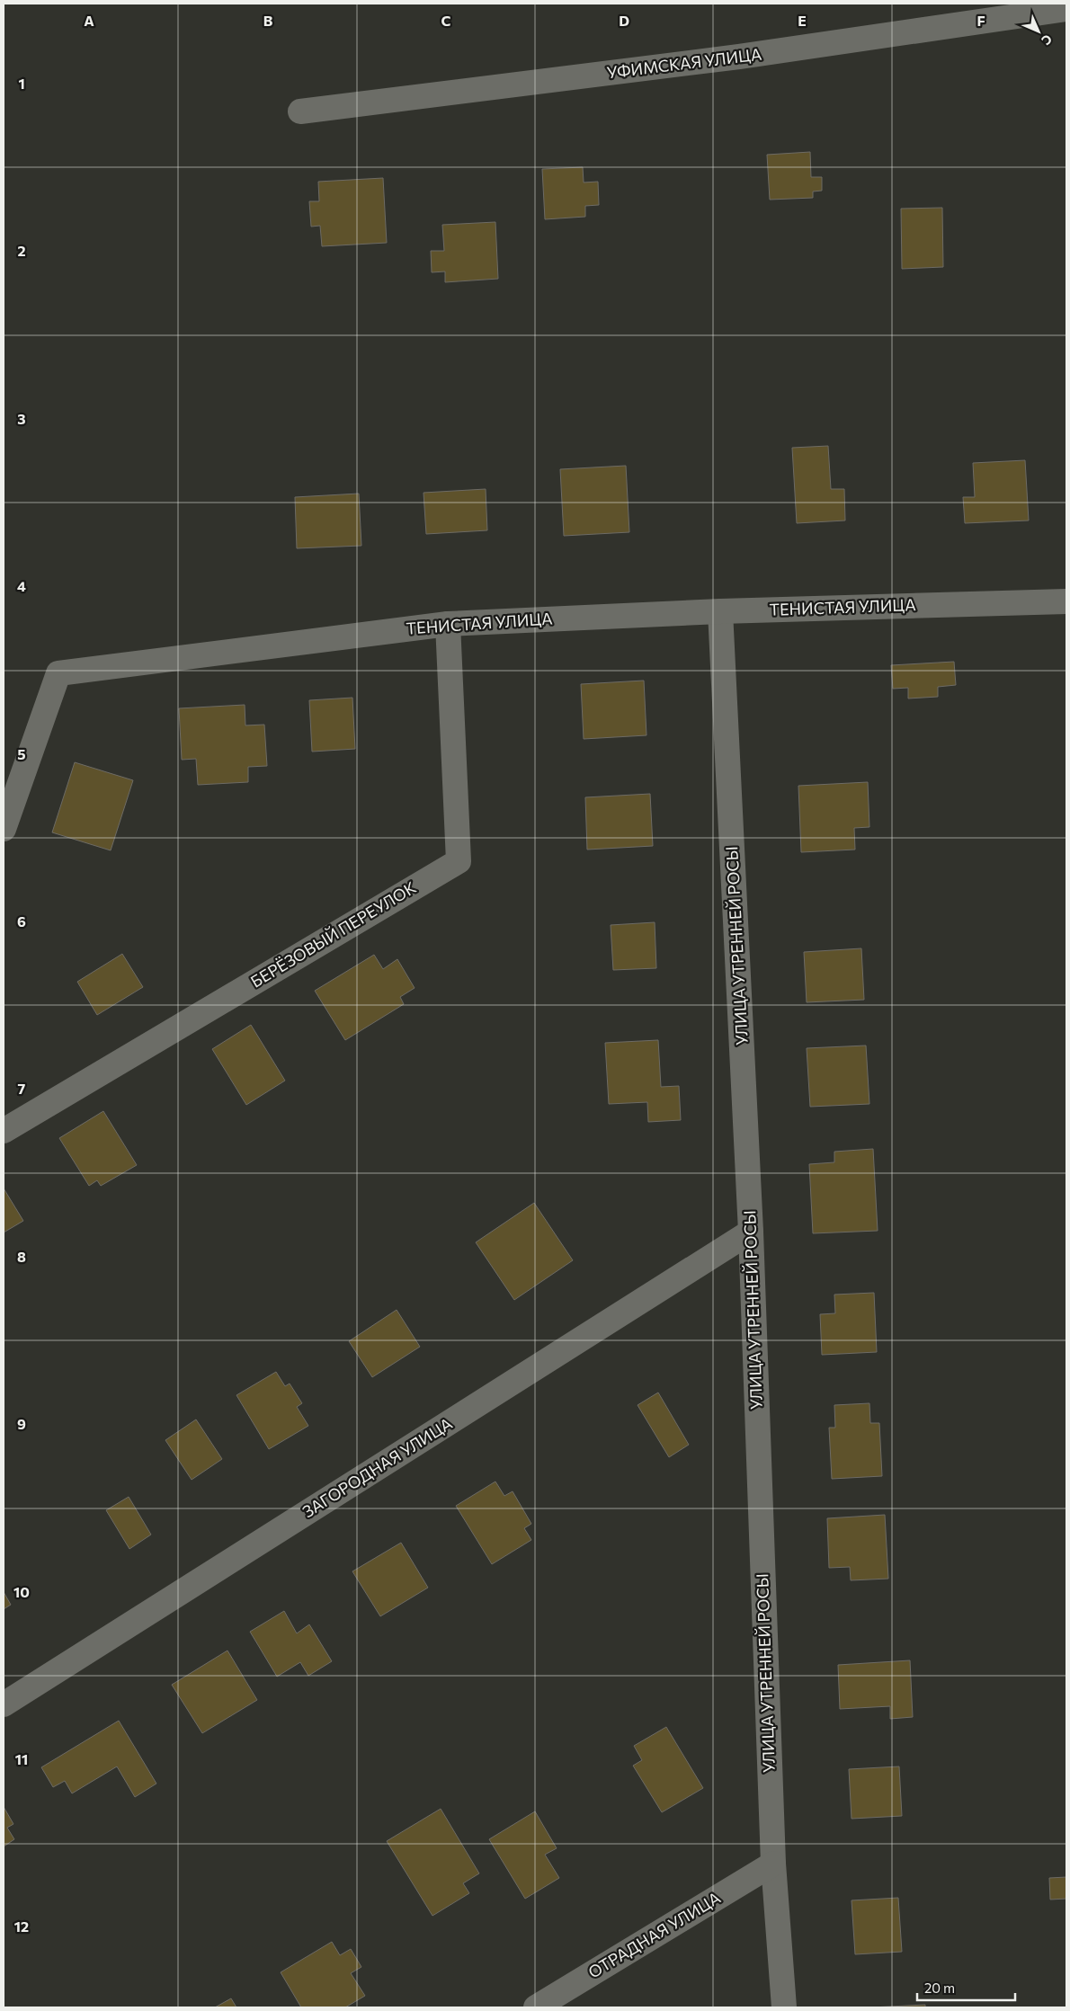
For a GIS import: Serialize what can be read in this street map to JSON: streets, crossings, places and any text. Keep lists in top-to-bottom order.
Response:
{
  "streets": {
    "street": [
      "УФИМСКАЯ УЛИЦА",
      "ТЕНИСТАЯ УЛИЦА",
      "БЕРЁЗОВЫЙ ПЕРЕУЛОК",
      "УЛИЦА УТРЕННЕЙ РОСЫ",
      "ЗАГОРОДНАЯ УЛИЦА",
      "ОТРАДНАЯ УЛИЦА"
    ]
  },
  "crossings": [
    ["ТЕНИСТАЯ УЛИЦА", "БЕРЁЗОВЫЙ ПЕРЕУЛОК"],
    ["ТЕНИСТАЯ УЛИЦА", "УЛИЦА УТРЕННЕЙ РОСЫ"],
    ["УЛИЦА УТРЕННЕЙ РОСЫ", "ЗАГОРОДНАЯ УЛИЦА"],
    ["УЛИЦА УТРЕННЕЙ РОСЫ", "ОТРАДНАЯ УЛИЦА"]
  ],
  "scale_bar": "20 m",
  "north": "bottom right",
  "grid": {
    "columns": [
      "A",
      "B",
      "C",
      "D",
      "E",
      "F"
    ],
    "rows": [
      "1",
      "2",
      "3",
      "4",
      "5",
      "6",
      "7",
      "8",
      "9",
      "10",
      "11",
      "12"
    ]
  }
}
